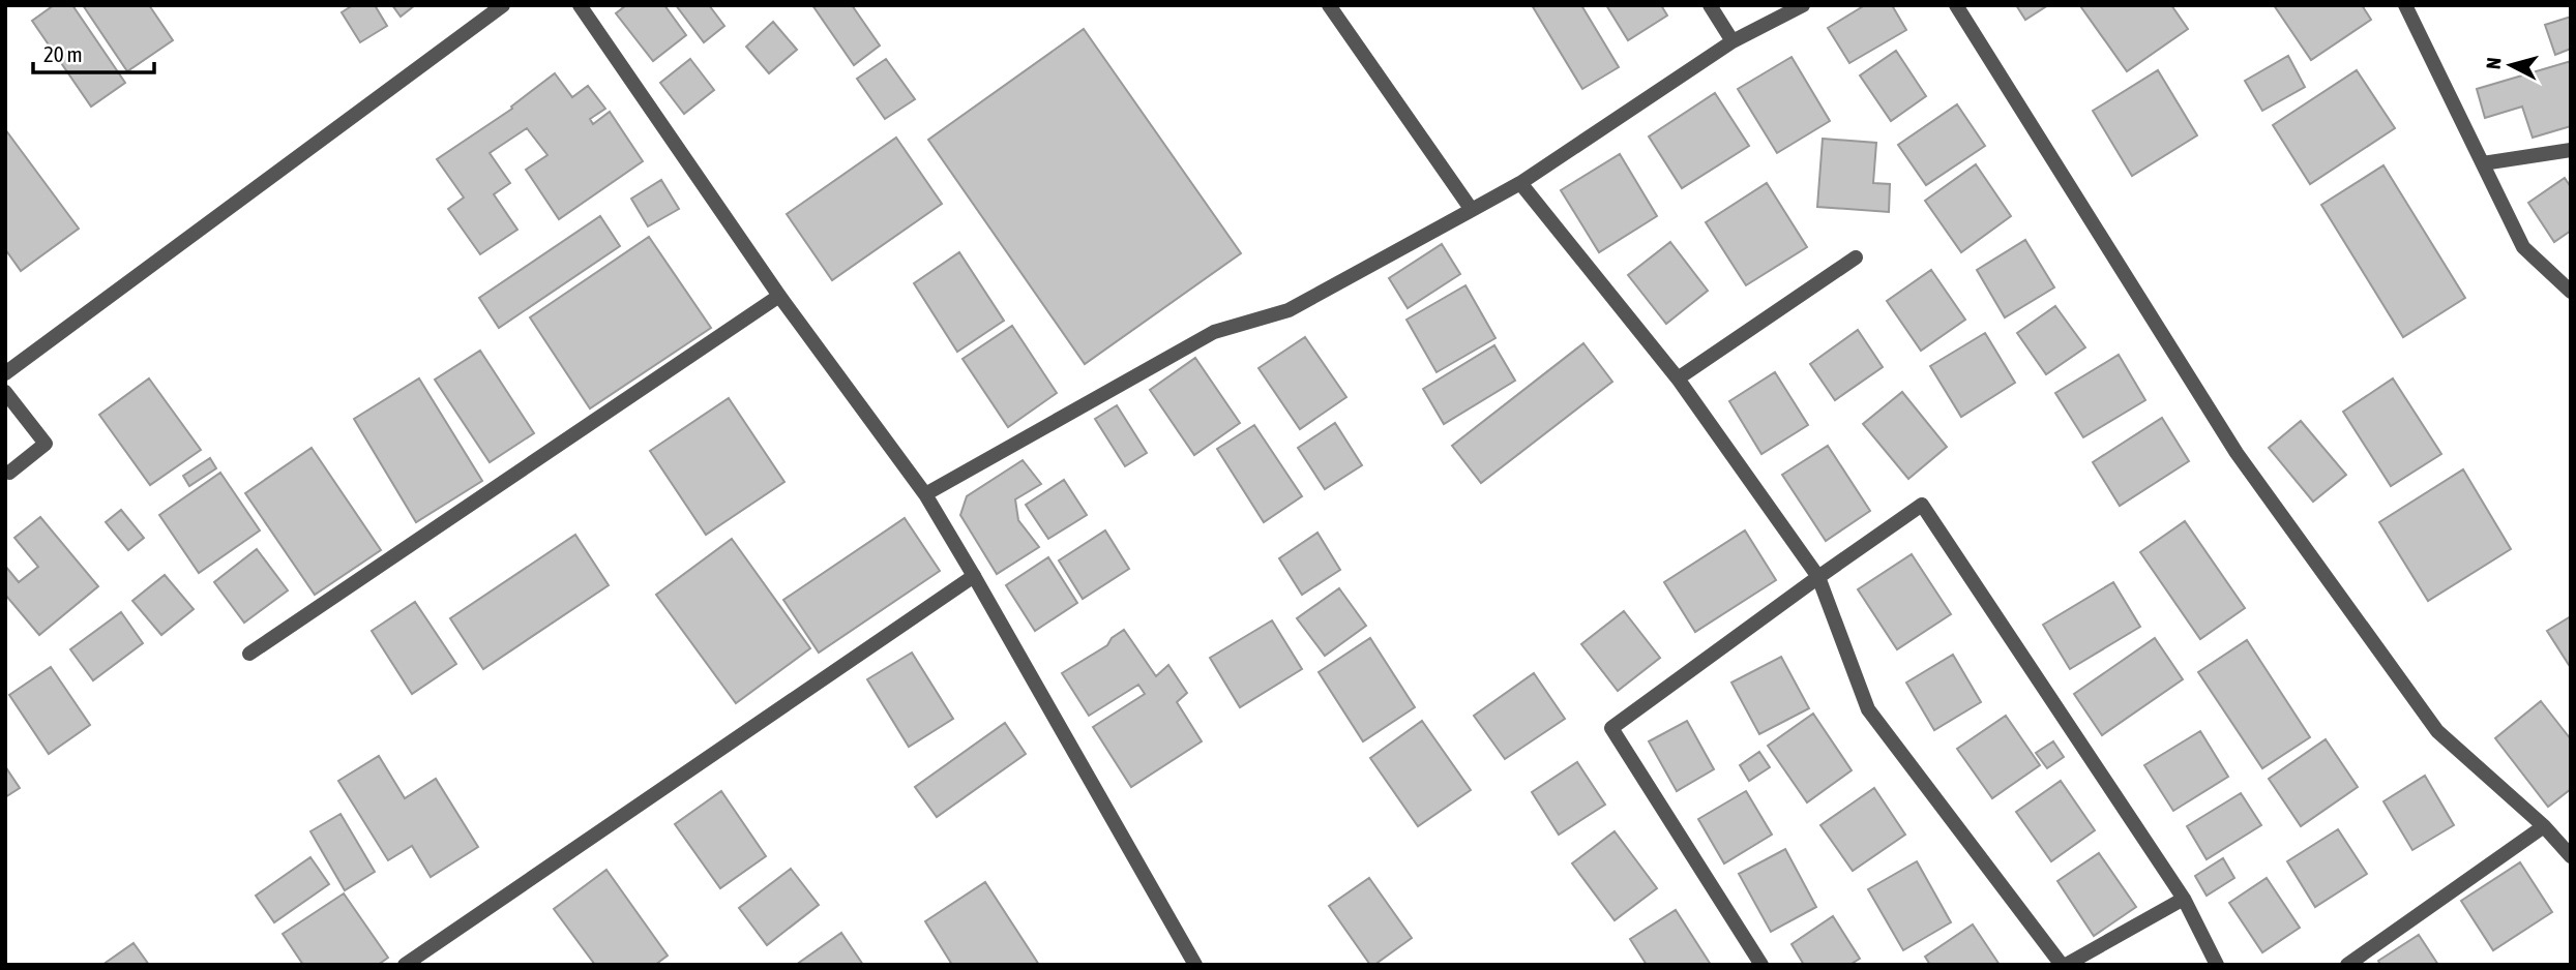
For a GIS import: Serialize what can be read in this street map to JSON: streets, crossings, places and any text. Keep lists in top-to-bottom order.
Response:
{
  "scale_bar": "20 m",
  "north": "left"
}
